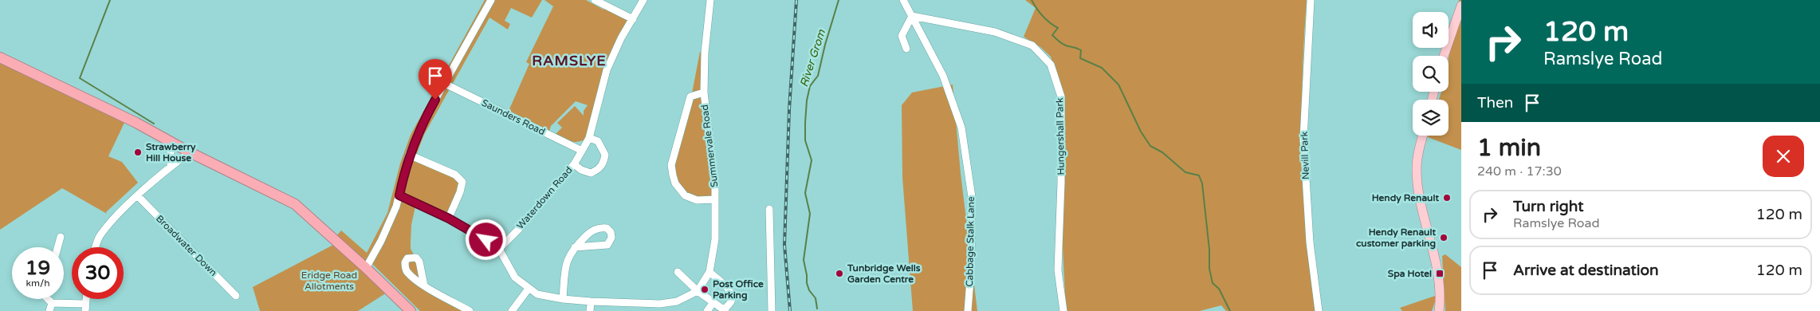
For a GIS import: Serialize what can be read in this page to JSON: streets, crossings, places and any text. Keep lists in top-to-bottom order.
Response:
{
  "streets": {
    "street": [
      "Saunders Road",
      "Hungershall Park",
      "Summervale Road",
      "Nevill Park",
      "Waterdown Road",
      "Cabbage Stalk Lane",
      "Broadwater Down"
    ]
  },
  "crossings": [
    ["Saunders Road", "Waterdown Road"],
    ["Hungershall Park", "Cabbage Stalk Lane"],
    ["Summervale Road", "Waterdown Road"]
  ],
  "districts": ["RAMSLYE"],
  "water": ["River Grom"],
  "parks": ["Eridge Road Allotments"],
  "places": {
    "other": [
      "Strawberry Hill House",
      "Hendy Renault",
      "Hendy Renault customer parking",
      "Tunbridge Wells Garden Centre",
      "Post Office Parking"
    ],
    "transit": ["Spa Hotel"]
  },
  "page": {
    "turn": ["120 m", "Ramslye Road"],
    "then": "Then",
    "heading": ["1 min", "240 m · 17:30"],
    "list": [
      {
        "name": "Turn right",
        "note": "Ramslye Road",
        "value": "120 m"
      },
      {
        "name": "Arrive at destination",
        "value": "120 m"
      }
    ],
    "speed": "19 km/h",
    "limit": "30"
  }
}
